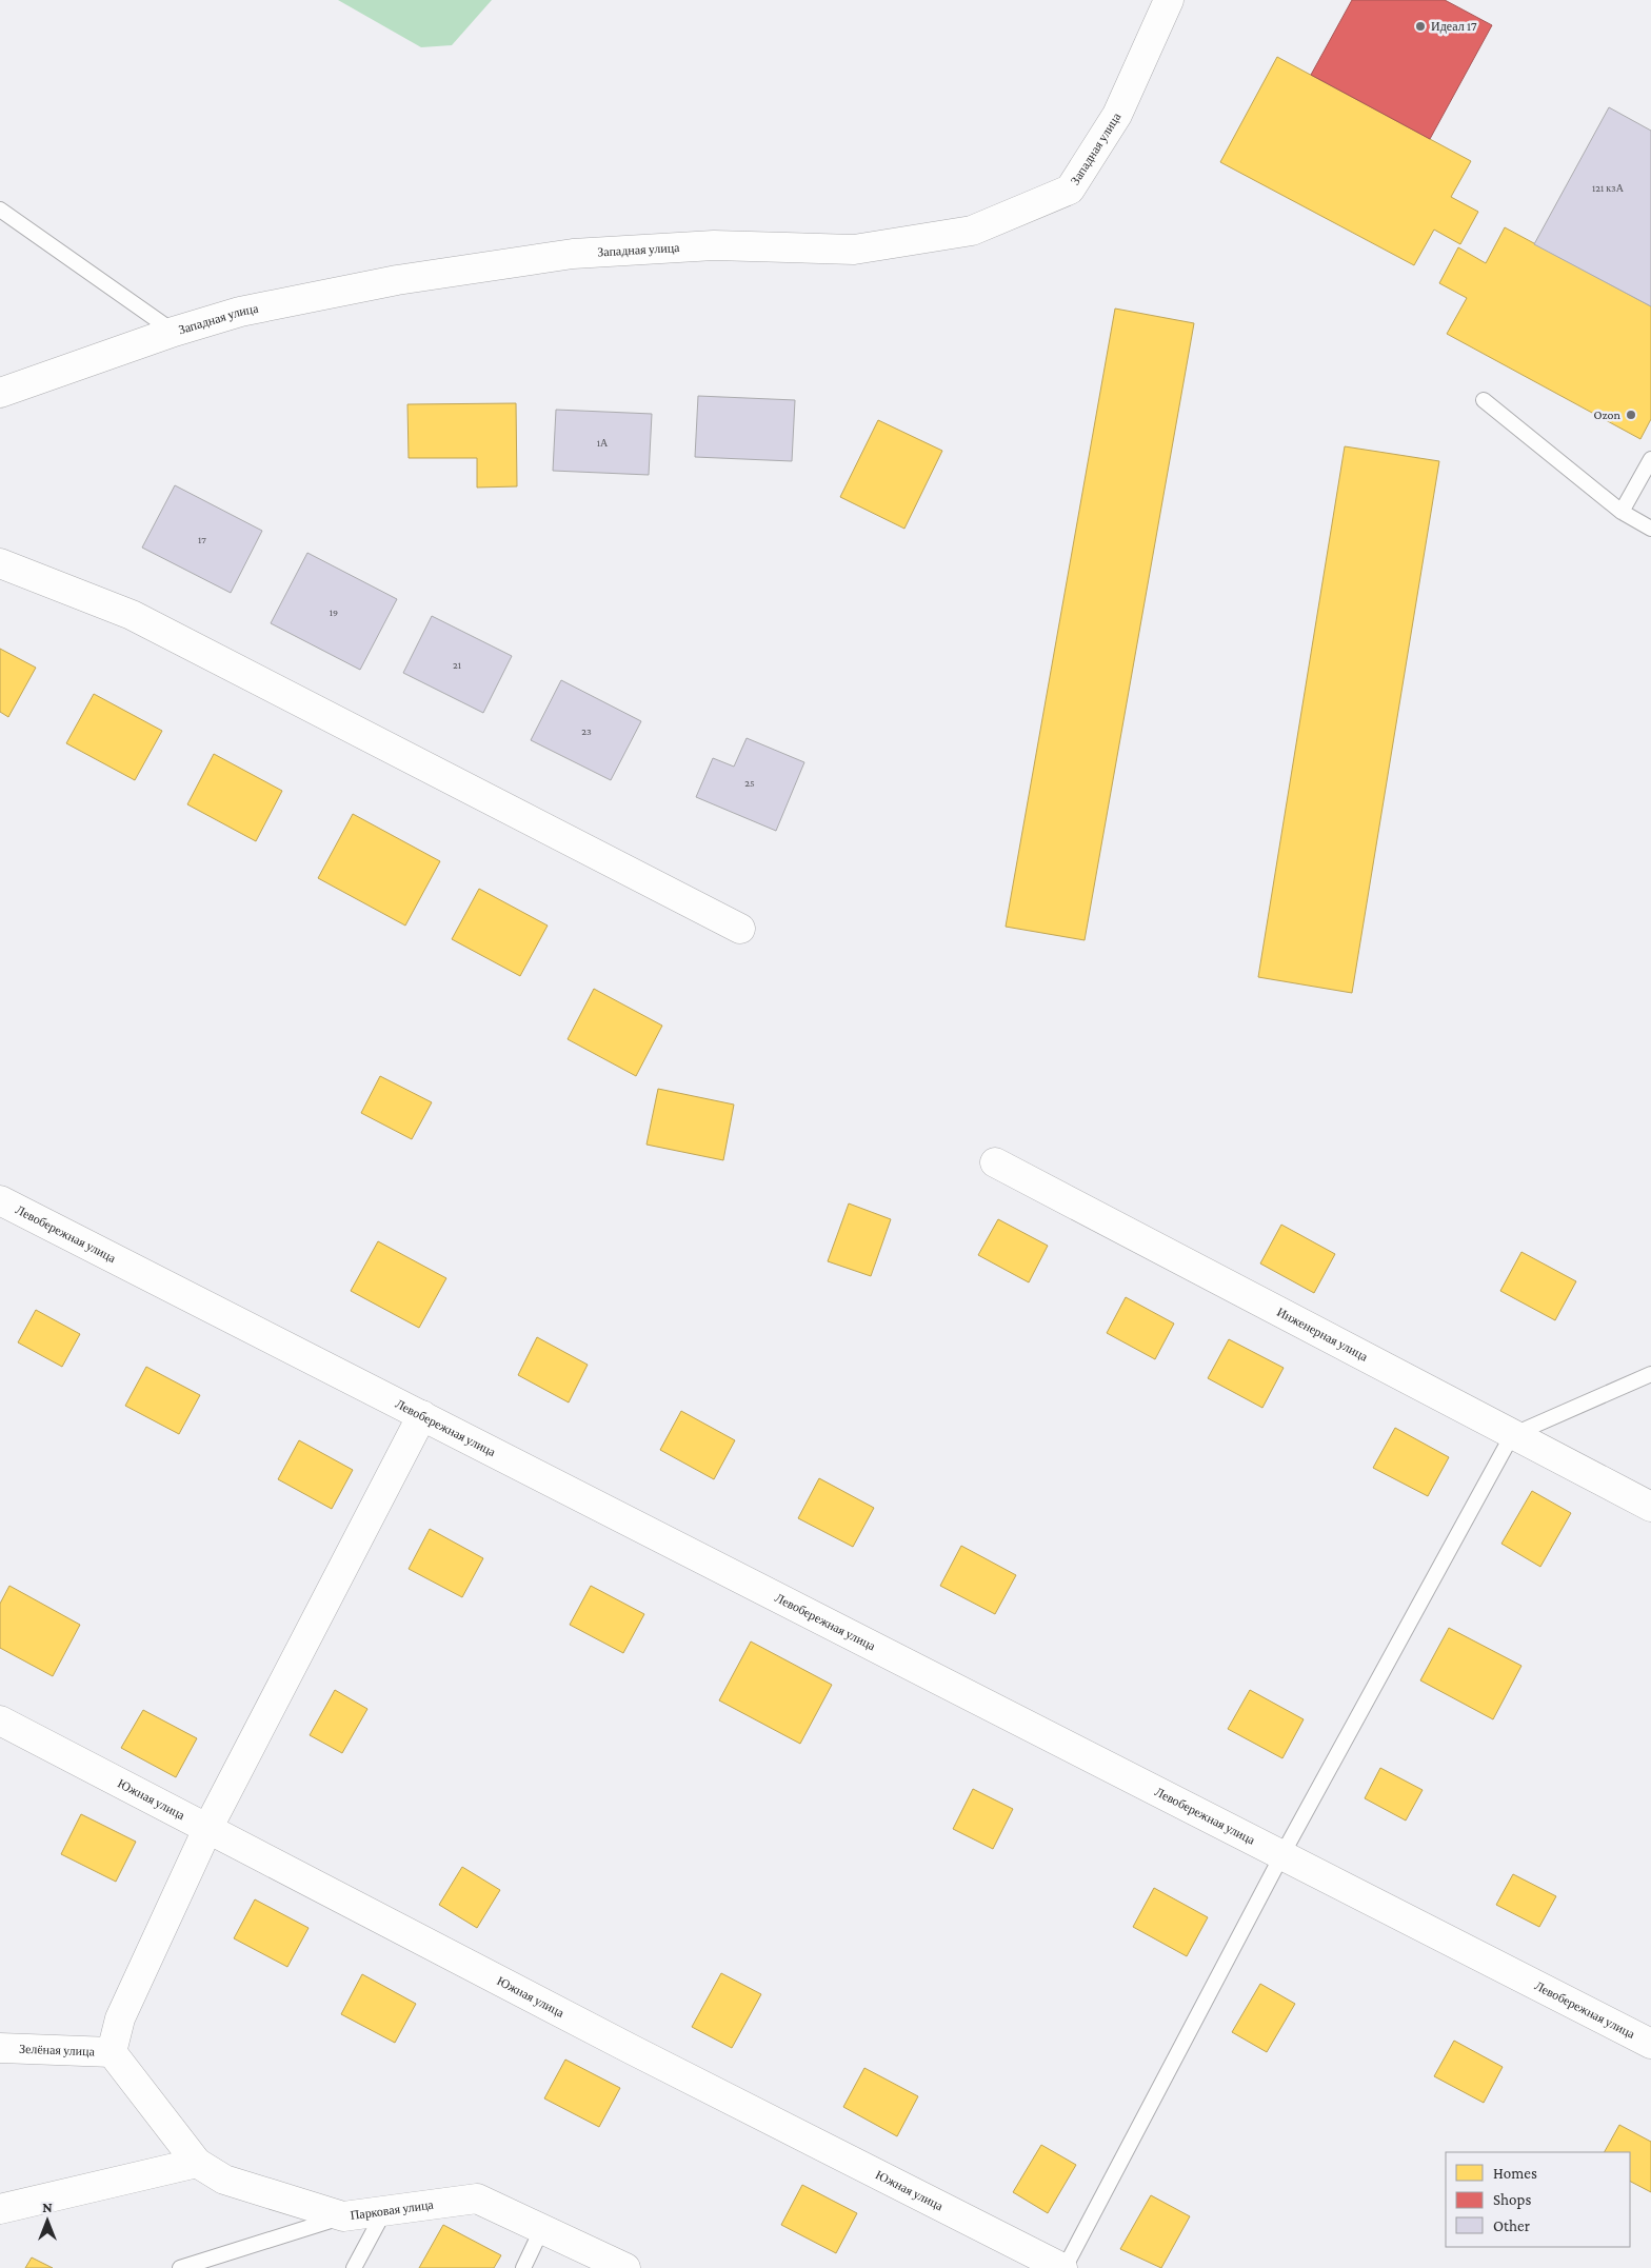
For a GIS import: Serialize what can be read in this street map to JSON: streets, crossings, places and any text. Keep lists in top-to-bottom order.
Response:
{
  "streets": {
    "street": [
      "Западная улица",
      "Левобережная улица",
      "Инженерная улица",
      "Южная улица",
      "Зелёная улица",
      "Парковая улица"
    ]
  },
  "crossings": [
    ["Зелёная улица", "Парковая улица"]
  ],
  "places": ["Идеал 17", "Ozon"],
  "house_numbers": [
    "121 к3А",
    "1А",
    "17",
    "19",
    "21",
    "23",
    "25"
  ],
  "legend": ["Homes", "Shops", "Other"],
  "north": "top"
}
